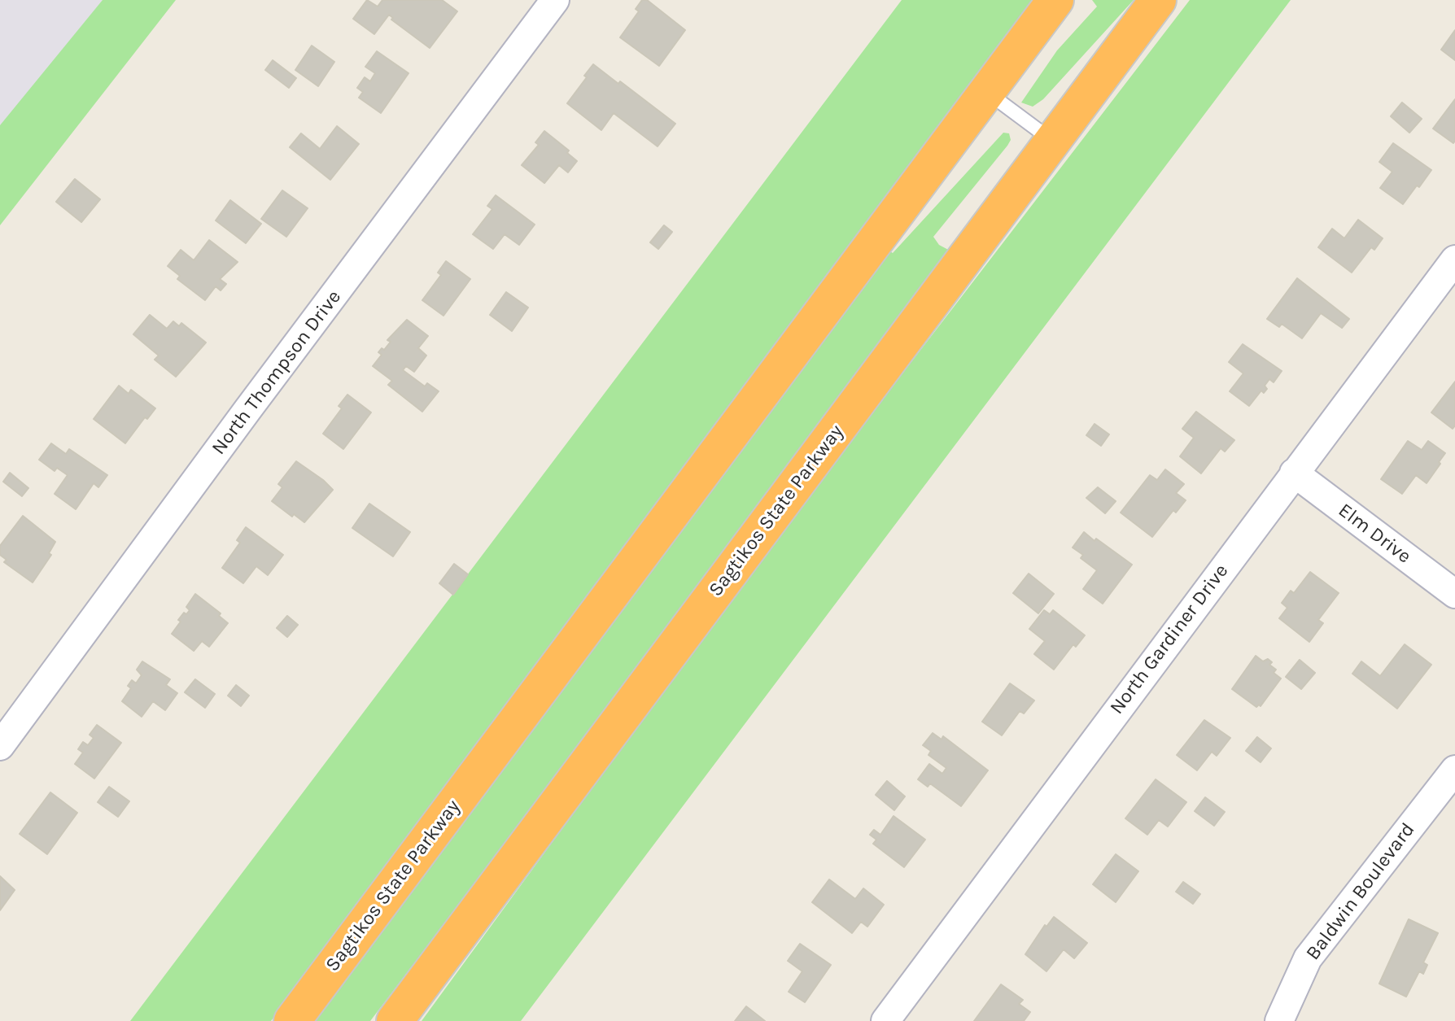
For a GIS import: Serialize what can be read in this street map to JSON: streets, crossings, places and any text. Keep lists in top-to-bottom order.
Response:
{
  "streets": {
    "highway": ["Sagtikos State Parkway"],
    "street": [
      "North Thompson Drive",
      "Elm Drive",
      "North Gardiner Drive",
      "Baldwin Boulevard"
    ]
  },
  "crossings": [
    ["Elm Drive", "North Gardiner Drive"]
  ]
}
